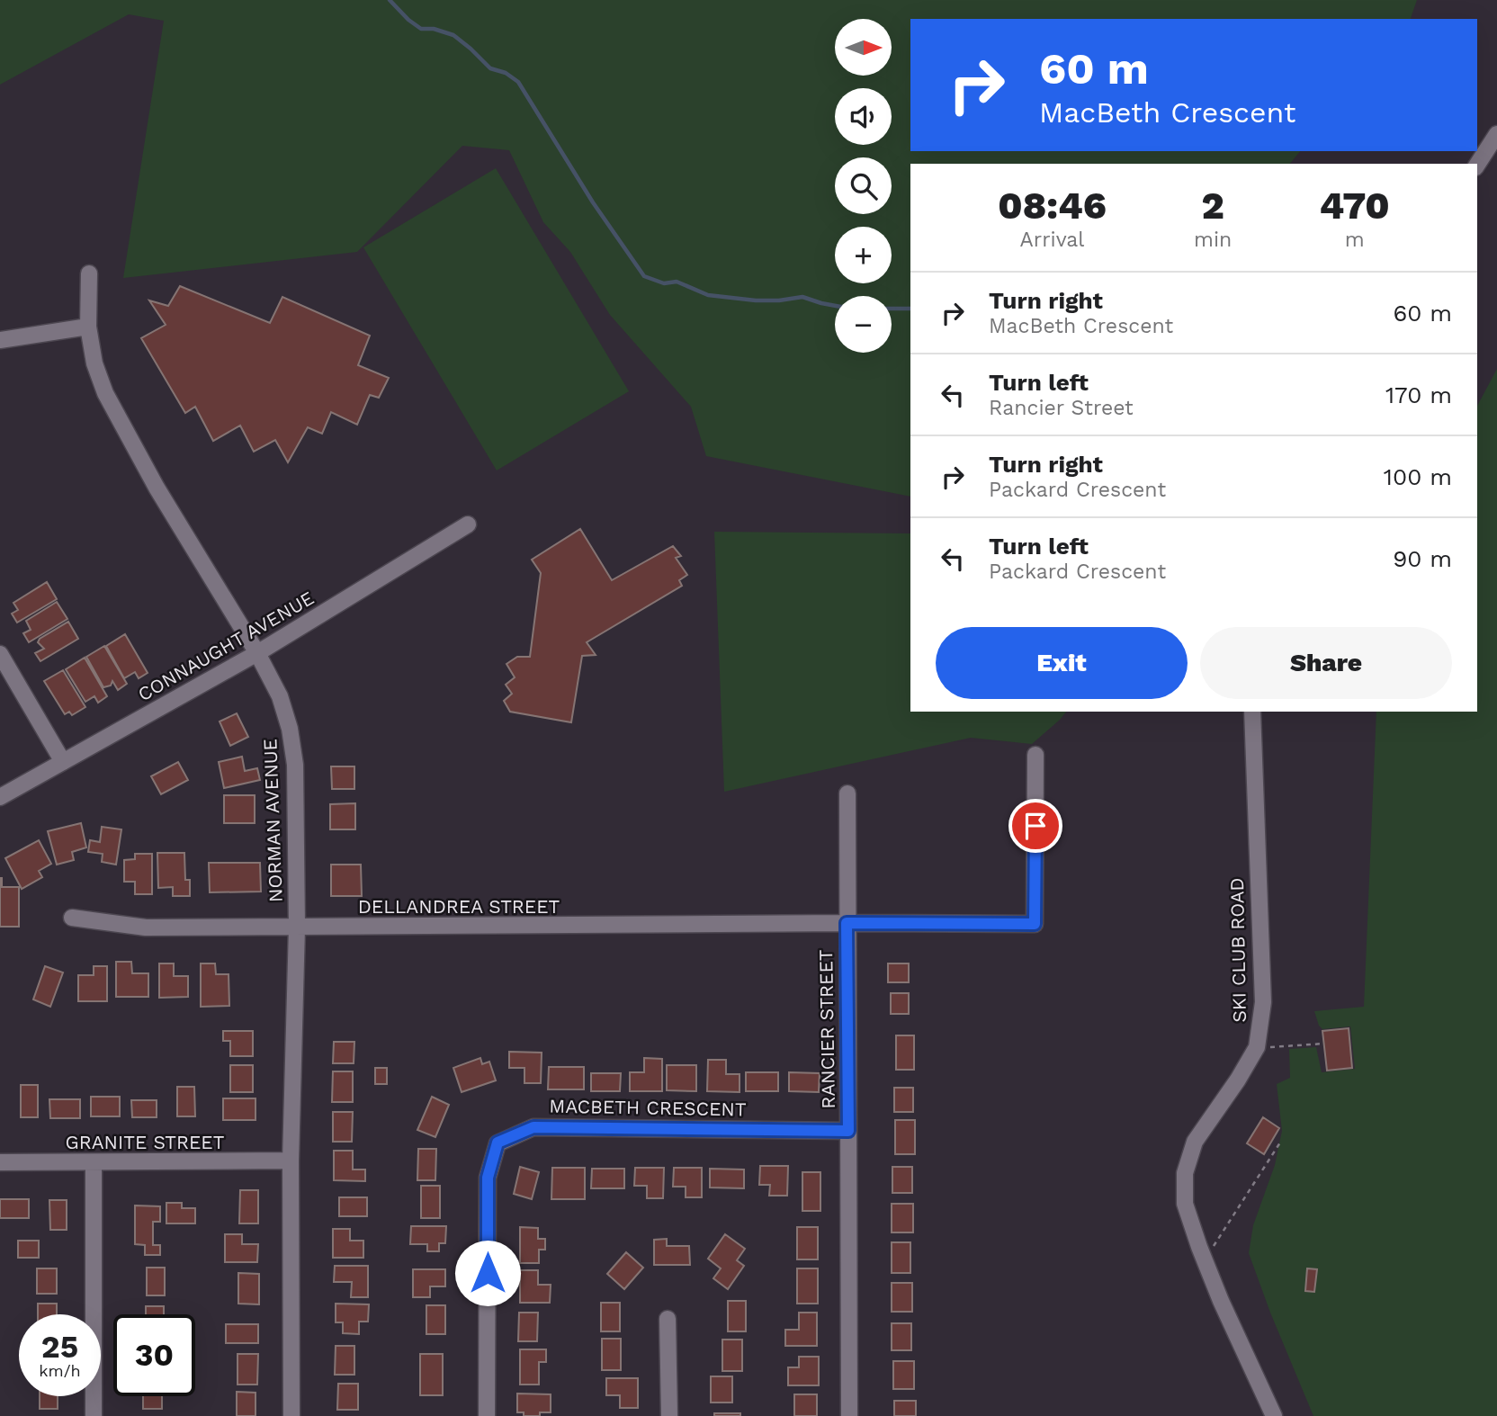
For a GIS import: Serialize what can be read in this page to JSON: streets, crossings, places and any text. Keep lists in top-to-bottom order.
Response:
{
  "streets": {
    "street": [
      "CONNAUGHT AVENUE",
      "NORMAN AVENUE",
      "DELLANDREA STREET",
      "SKI CLUB ROAD",
      "RANCIER STREET",
      "MACBETH CRESCENT",
      "GRANITE STREET"
    ]
  },
  "crossings": [
    ["CONNAUGHT AVENUE", "NORMAN AVENUE"],
    ["NORMAN AVENUE", "DELLANDREA STREET"],
    ["NORMAN AVENUE", "GRANITE STREET"],
    ["DELLANDREA STREET", "RANCIER STREET"],
    ["RANCIER STREET", "MACBETH CRESCENT"]
  ],
  "north": "right",
  "page": {
    "map_buttons": ["+", "−"],
    "turn": ["60 m", "MacBeth Crescent"],
    "eta": [
      "08:46",
      "Arrival",
      "2",
      "min",
      "470",
      "m"
    ],
    "list": [
      {
        "name": "Turn right",
        "note": "MacBeth Crescent",
        "value": "60 m"
      },
      {
        "name": "Turn left",
        "note": "Rancier Street",
        "value": "170 m"
      },
      {
        "name": "Turn right",
        "note": "Packard Crescent",
        "value": "100 m"
      },
      {
        "name": "Turn left",
        "note": "Packard Crescent",
        "value": "90 m"
      }
    ],
    "buttons": ["Exit", "Share"],
    "speed": "25 km/h",
    "limit": "30"
  }
}
